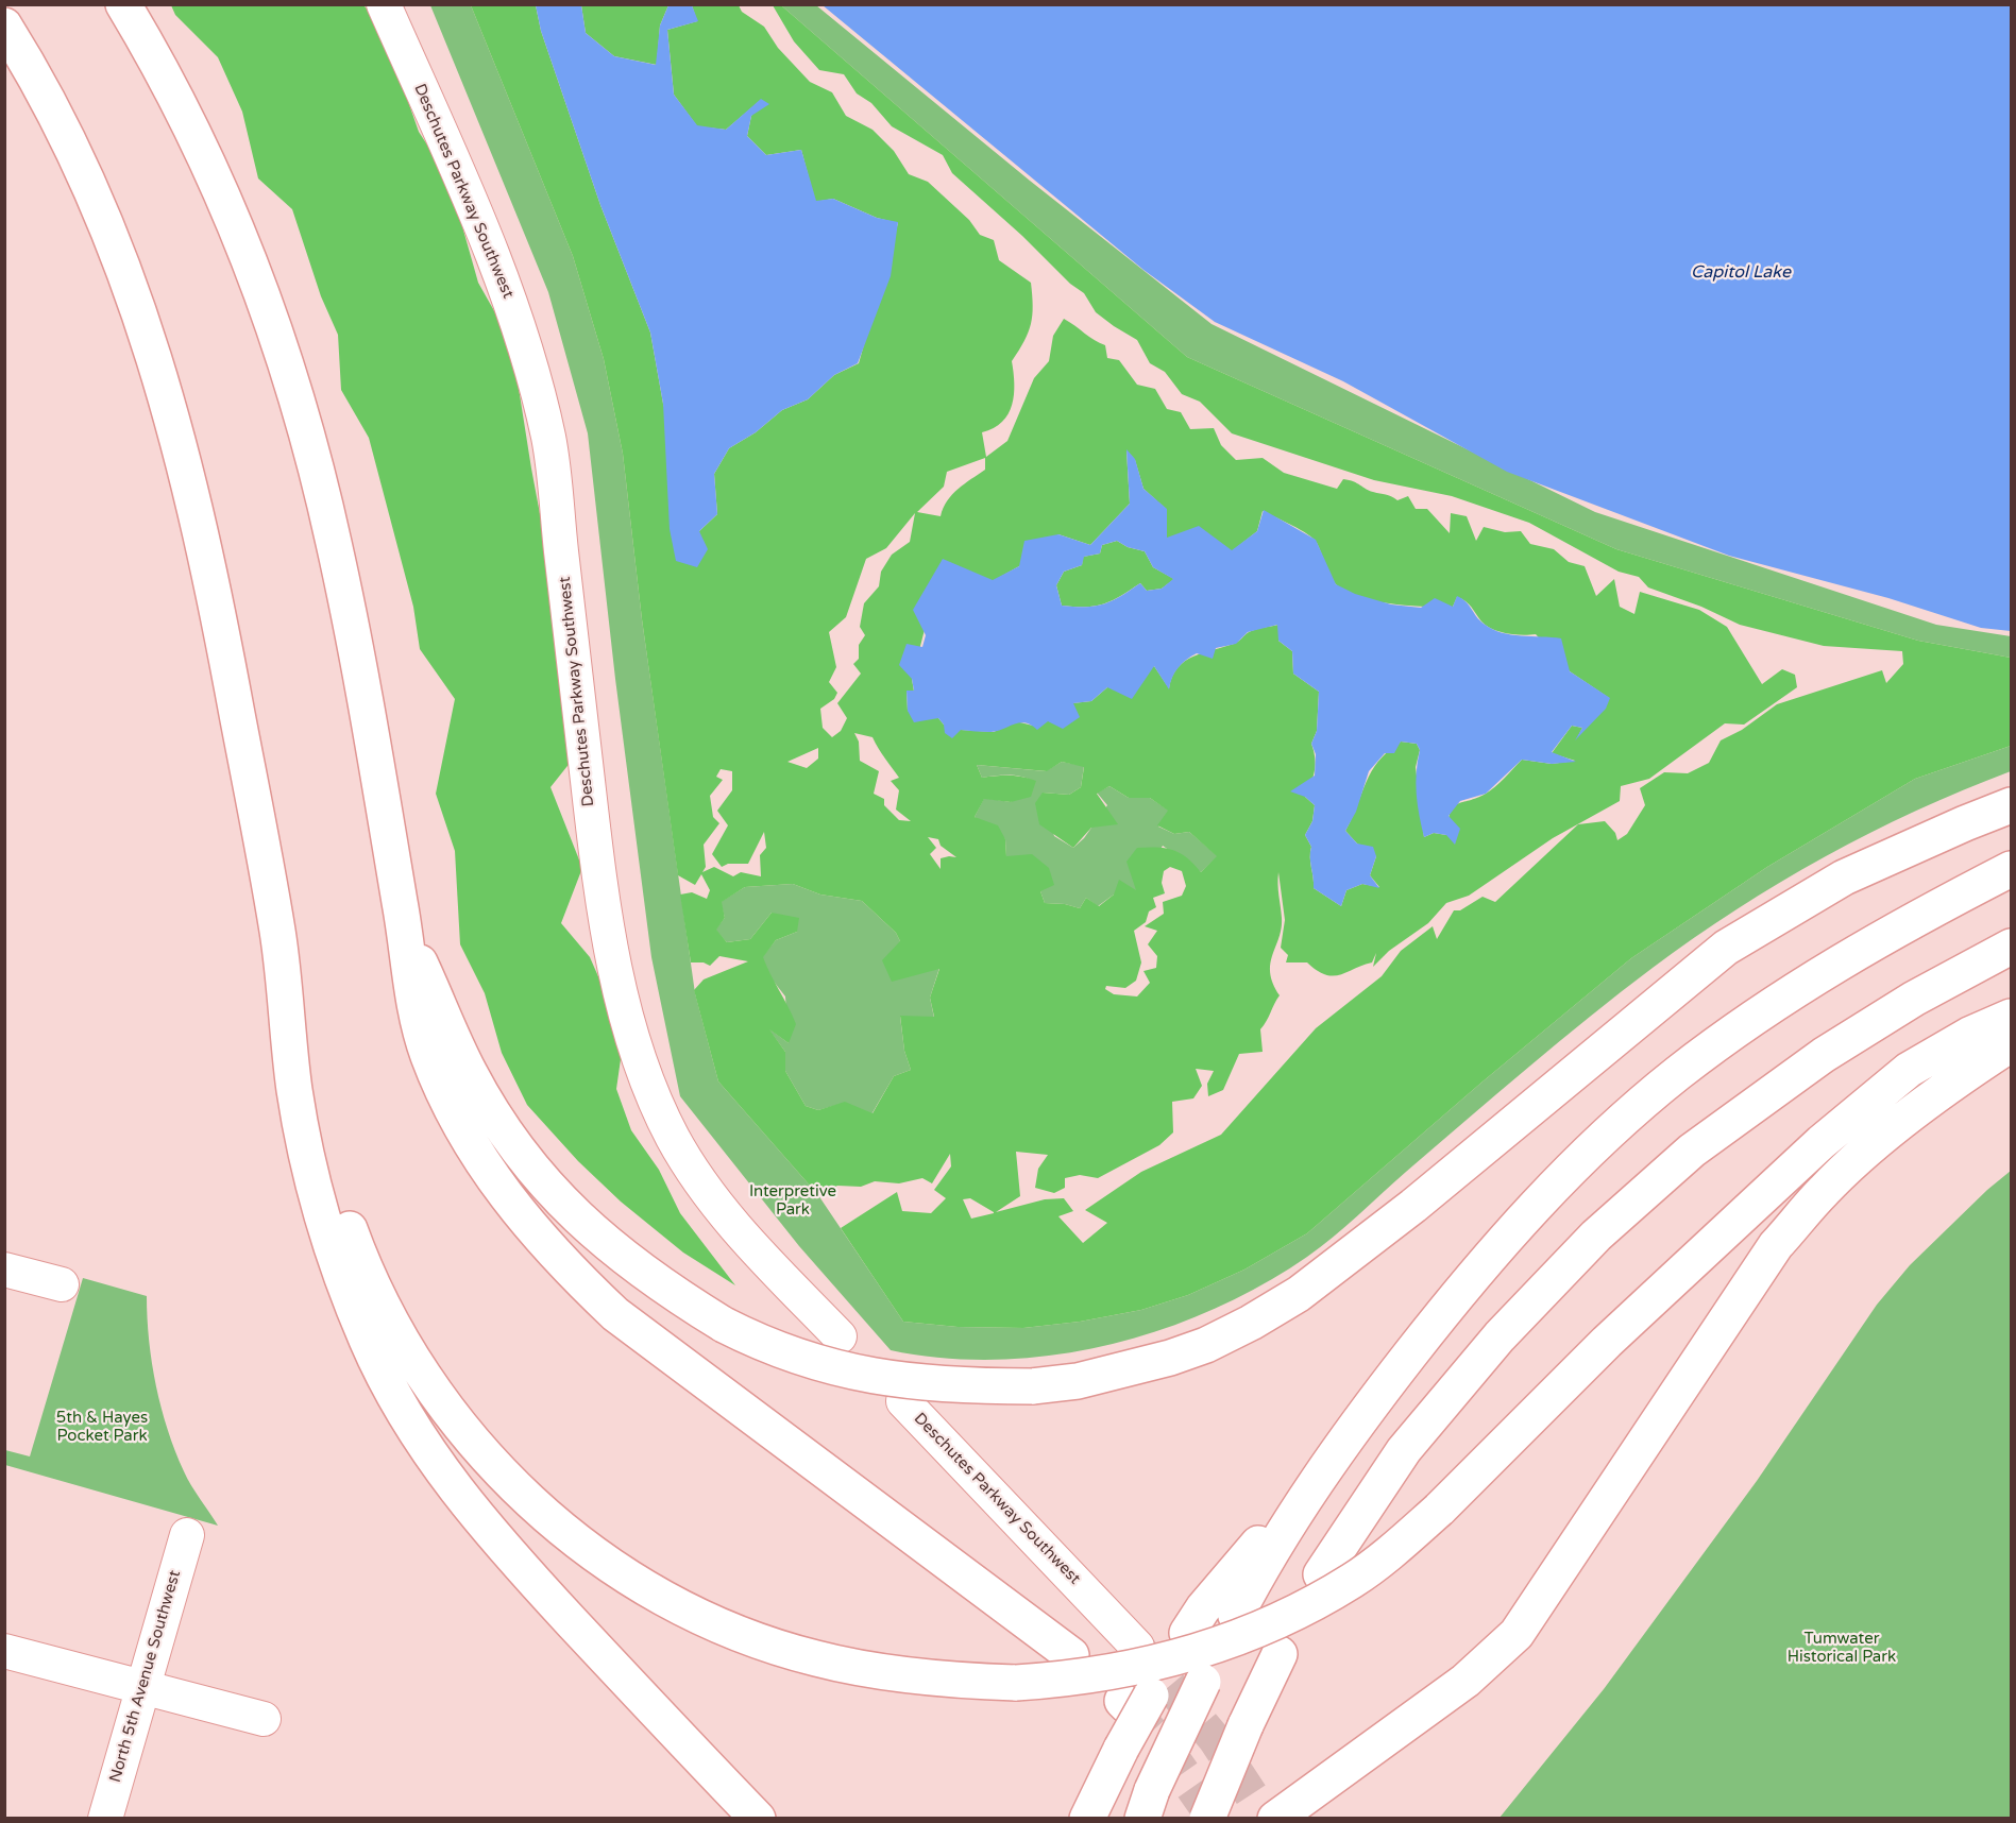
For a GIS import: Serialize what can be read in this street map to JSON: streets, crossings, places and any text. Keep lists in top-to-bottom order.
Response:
{
  "streets": {
    "street": ["Deschutes Parkway Southwest", "North 5th Avenue Southwest"]
  },
  "water": ["Capitol Lake"],
  "parks": ["Interpretive Park", "5th & Hayes Pocket Park", "Tumwater Historical Park"]
}
